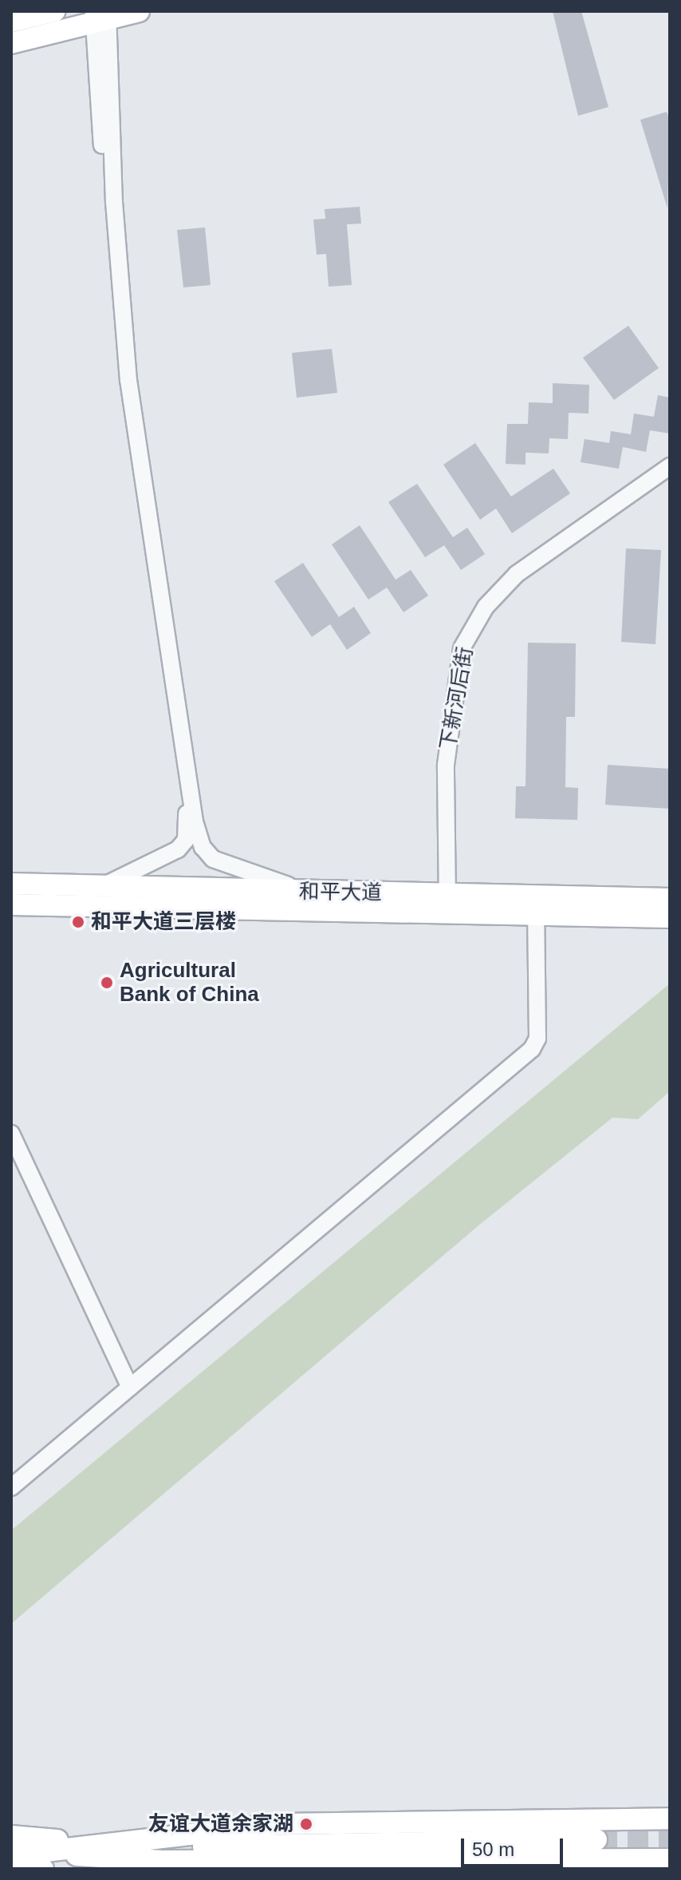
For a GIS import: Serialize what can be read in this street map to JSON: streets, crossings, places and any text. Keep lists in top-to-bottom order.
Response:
{
  "streets": {
    "main road": ["和平大道"],
    "street": ["下新河后街"]
  },
  "crossings": [
    ["下新河后街", "和平大道"]
  ],
  "places": ["和平大道三层楼", "Agricultural Bank of China", "友谊大道余家湖"],
  "scale_bar": "50 m"
}
